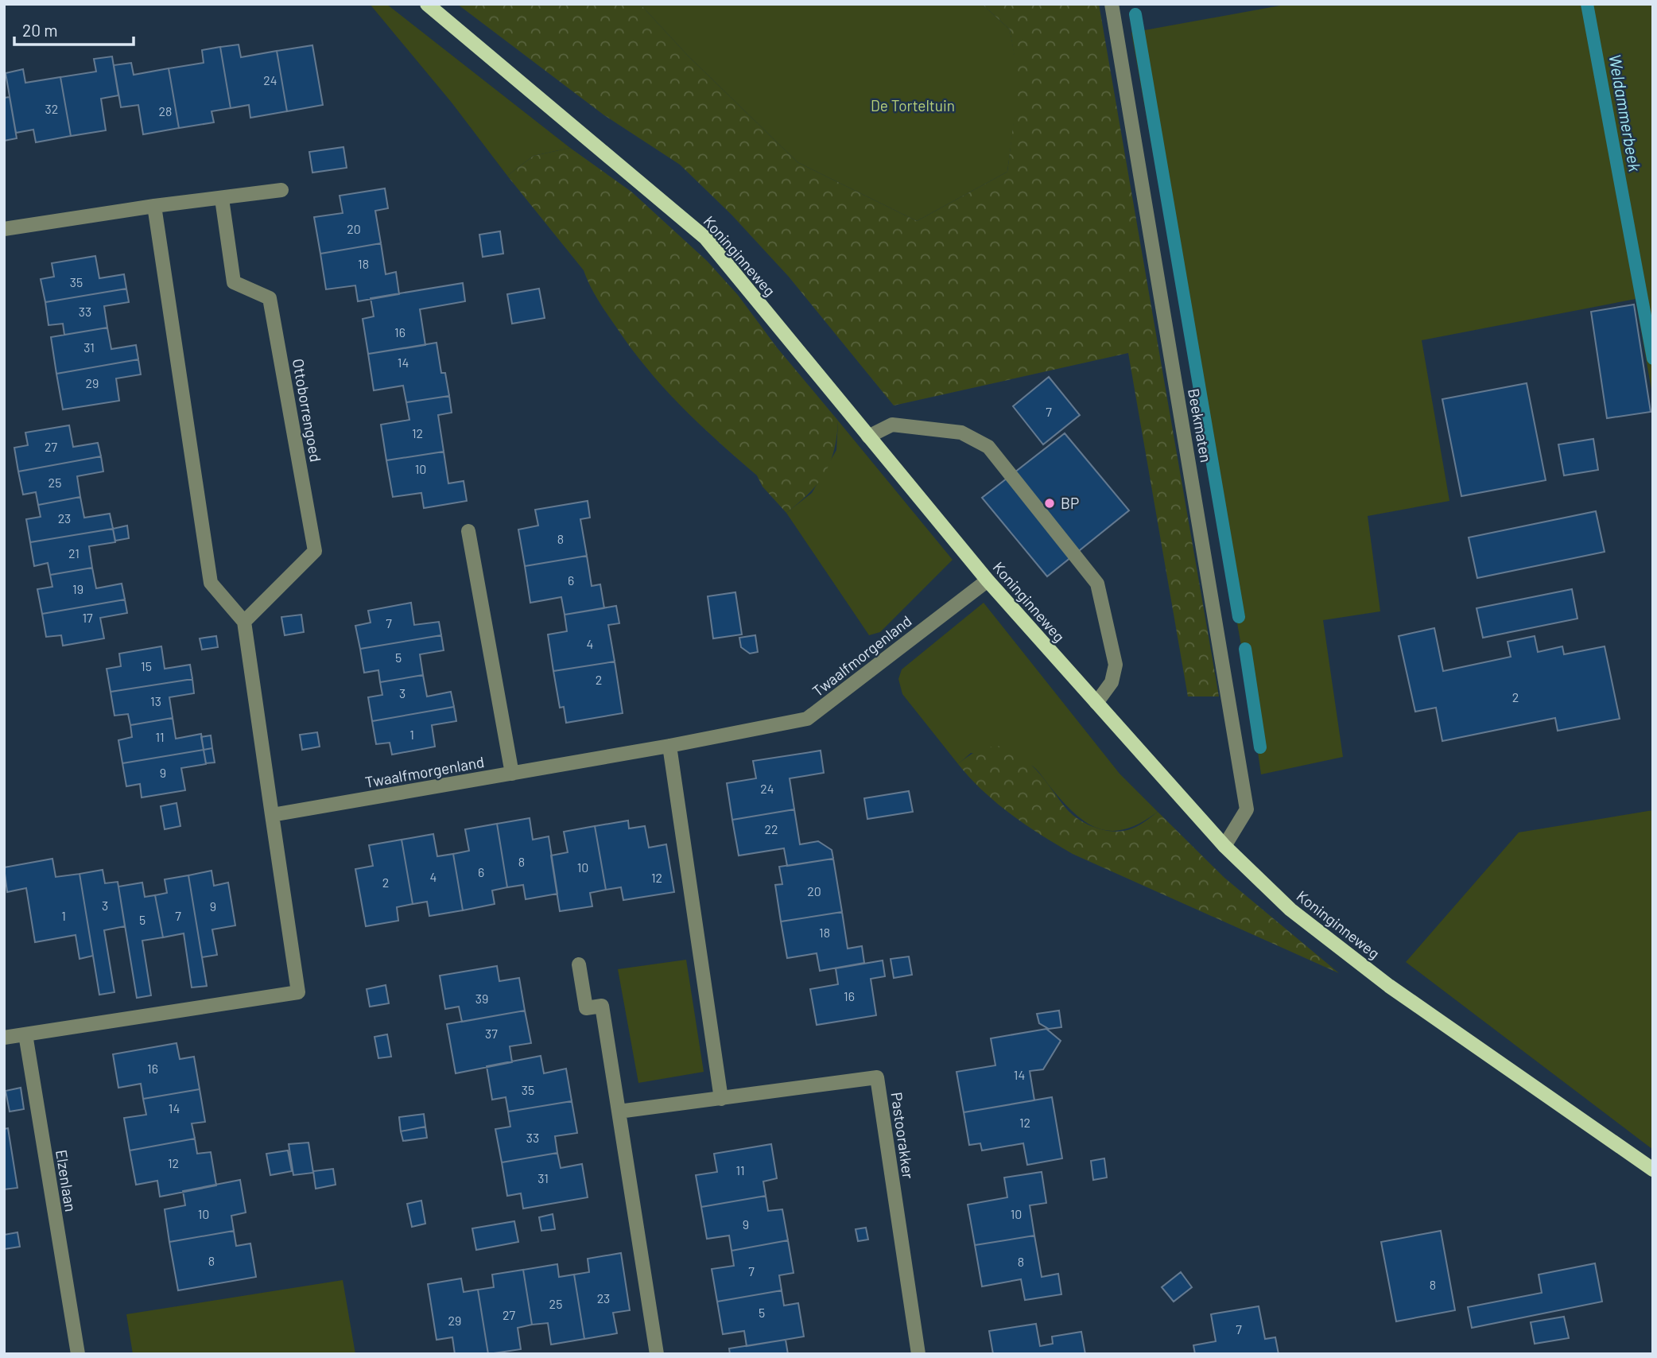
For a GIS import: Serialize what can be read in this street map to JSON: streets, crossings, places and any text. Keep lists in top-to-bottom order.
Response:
{
  "streets": {
    "main road": ["Koninginneweg"],
    "street": [
      "Ottoborrengoed",
      "Beekmaten",
      "Twaalfmorgenland",
      "Pastoorakker",
      "Elzenlaan"
    ]
  },
  "crossings": [
    ["Koninginneweg", "Beekmaten"],
    ["Koninginneweg", "Twaalfmorgenland"]
  ],
  "water": ["Weldammerbeek"],
  "parks": ["De Torteltuin"],
  "places": ["BP"],
  "house_numbers": [
    "24",
    "32",
    "28",
    "20",
    "18",
    "35",
    "33",
    "16",
    "31",
    "14",
    "29",
    "7",
    "12",
    "27",
    "10",
    "25",
    "23",
    "8",
    "21",
    "6",
    "19",
    "17",
    "7",
    "4",
    "5",
    "15",
    "2",
    "3",
    "2",
    "13",
    "1",
    "11",
    "9",
    "24",
    "22",
    "8",
    "10",
    "6",
    "4",
    "12",
    "2",
    "20",
    "3",
    "9",
    "1",
    "7",
    "5",
    "18",
    "16",
    "39",
    "37",
    "16",
    "14",
    "35",
    "14",
    "12",
    "33",
    "12",
    "11",
    "31",
    "10",
    "10",
    "9",
    "8",
    "8",
    "7",
    "8",
    "23",
    "25",
    "5",
    "27",
    "29",
    "7"
  ],
  "scale_bar": "20 m"
}
